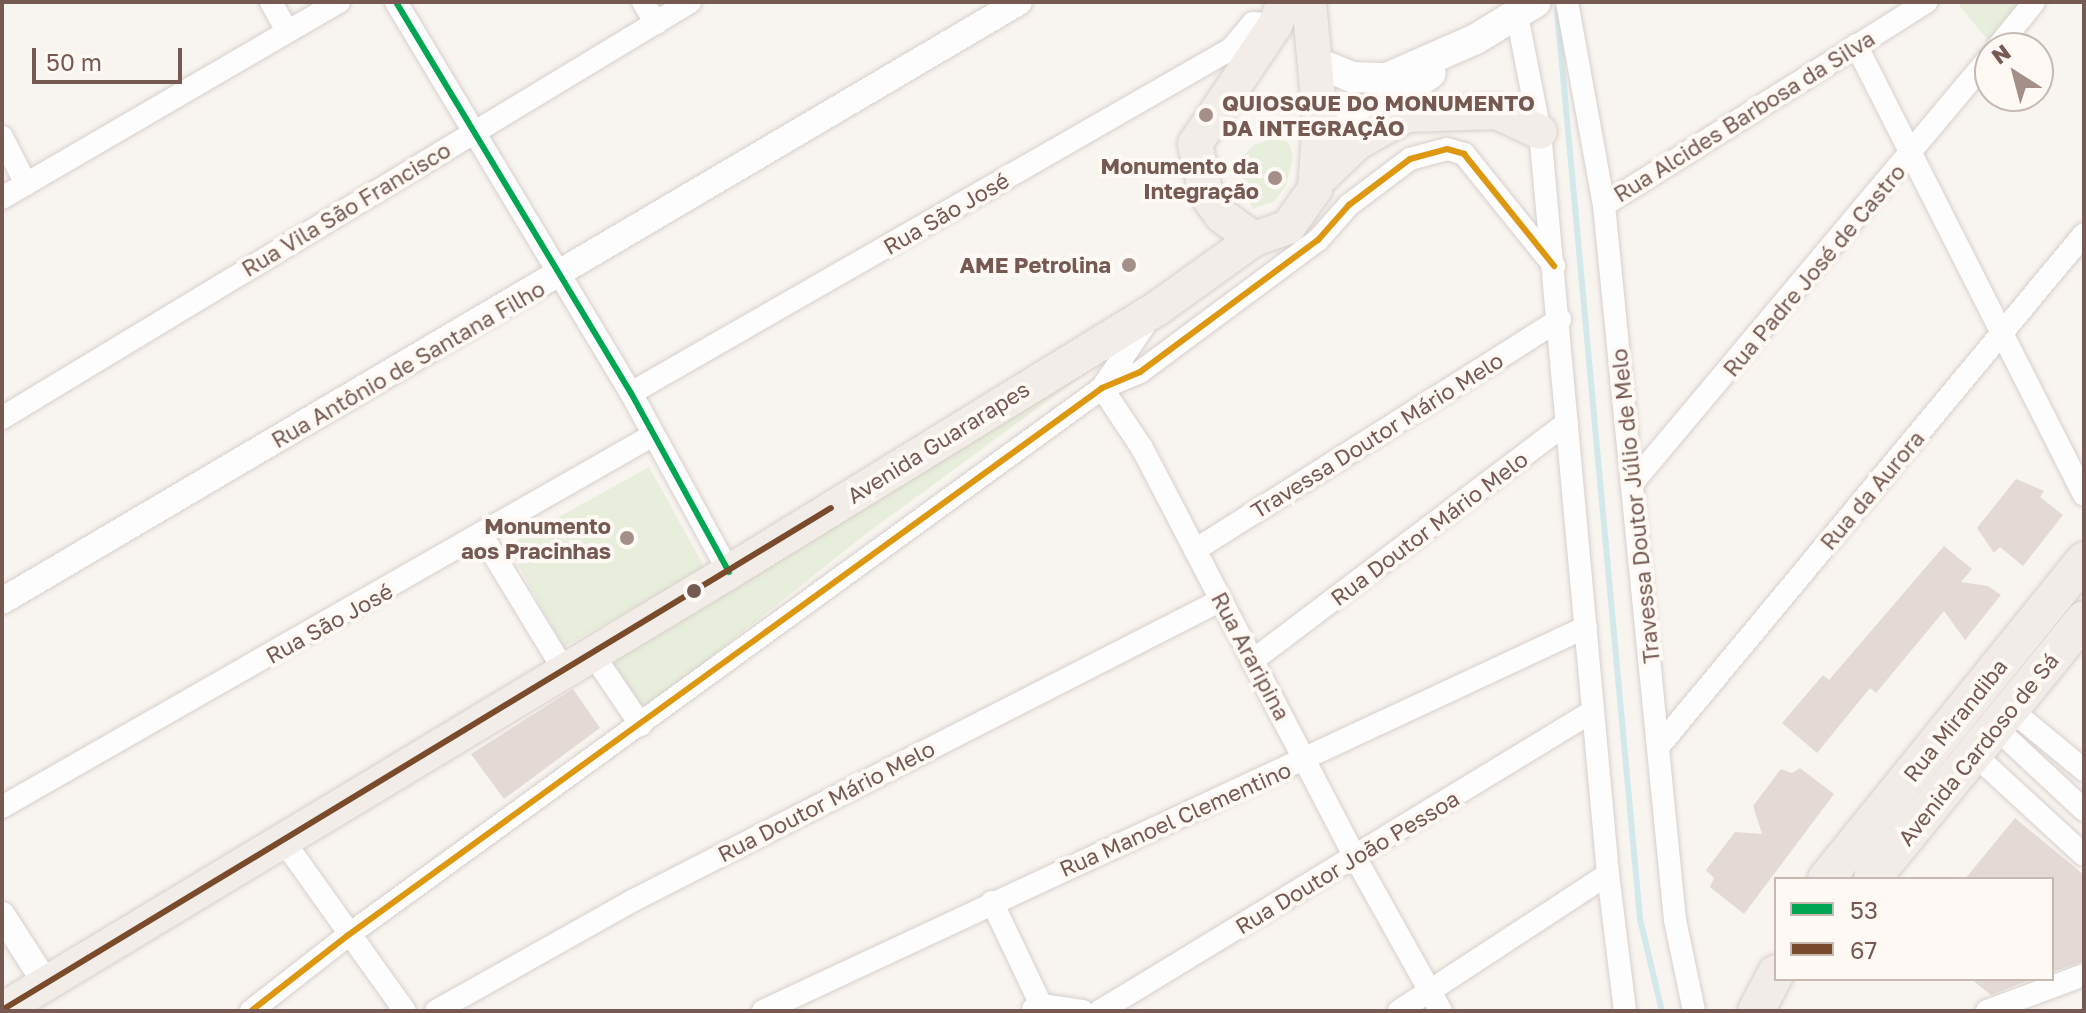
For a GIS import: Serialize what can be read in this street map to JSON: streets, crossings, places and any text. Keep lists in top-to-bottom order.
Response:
{
  "streets": {
    "highway": ["Rua Mirandiba", "Avenida Cardoso de Sá"],
    "main road": ["Avenida Guararapes"],
    "street": [
      "Rua Alcides Barbosa da Silva",
      "Rua Vila São Francisco",
      "Rua São José",
      "Rua Padre José de Castro",
      "Rua Antônio de Santana Filho",
      "Travessa Doutor Mário Melo",
      "Rua da Aurora",
      "Travessa Doutor Júlio de Melo",
      "Rua Doutor Mário Melo",
      "Rua Araripina",
      "Rua Manoel Clementino",
      "Rua Doutor João Pessoa"
    ]
  },
  "crossings": [
    ["Rua Alcides Barbosa da Silva", "Travessa Doutor Júlio de Melo"],
    ["Rua Padre José de Castro", "Travessa Doutor Júlio de Melo"],
    ["Travessa Doutor Mário Melo", "Rua Araripina"],
    ["Rua da Aurora", "Travessa Doutor Júlio de Melo"],
    ["Rua Doutor Mário Melo", "Rua Araripina"],
    ["Rua Araripina", "Rua Manoel Clementino"],
    ["Rua Araripina", "Rua Doutor João Pessoa"]
  ],
  "places": [
    "QUIOSQUE DO MONUMENTO DA INTEGRAÇÃO",
    "Monumento da Integração",
    "AME Petrolina",
    "Monumento aos Pracinhas"
  ],
  "lines": ["transit line 53", "transit line 67"],
  "legend": ["53", "67"],
  "scale_bar": "50 m",
  "north": "top left"
}
